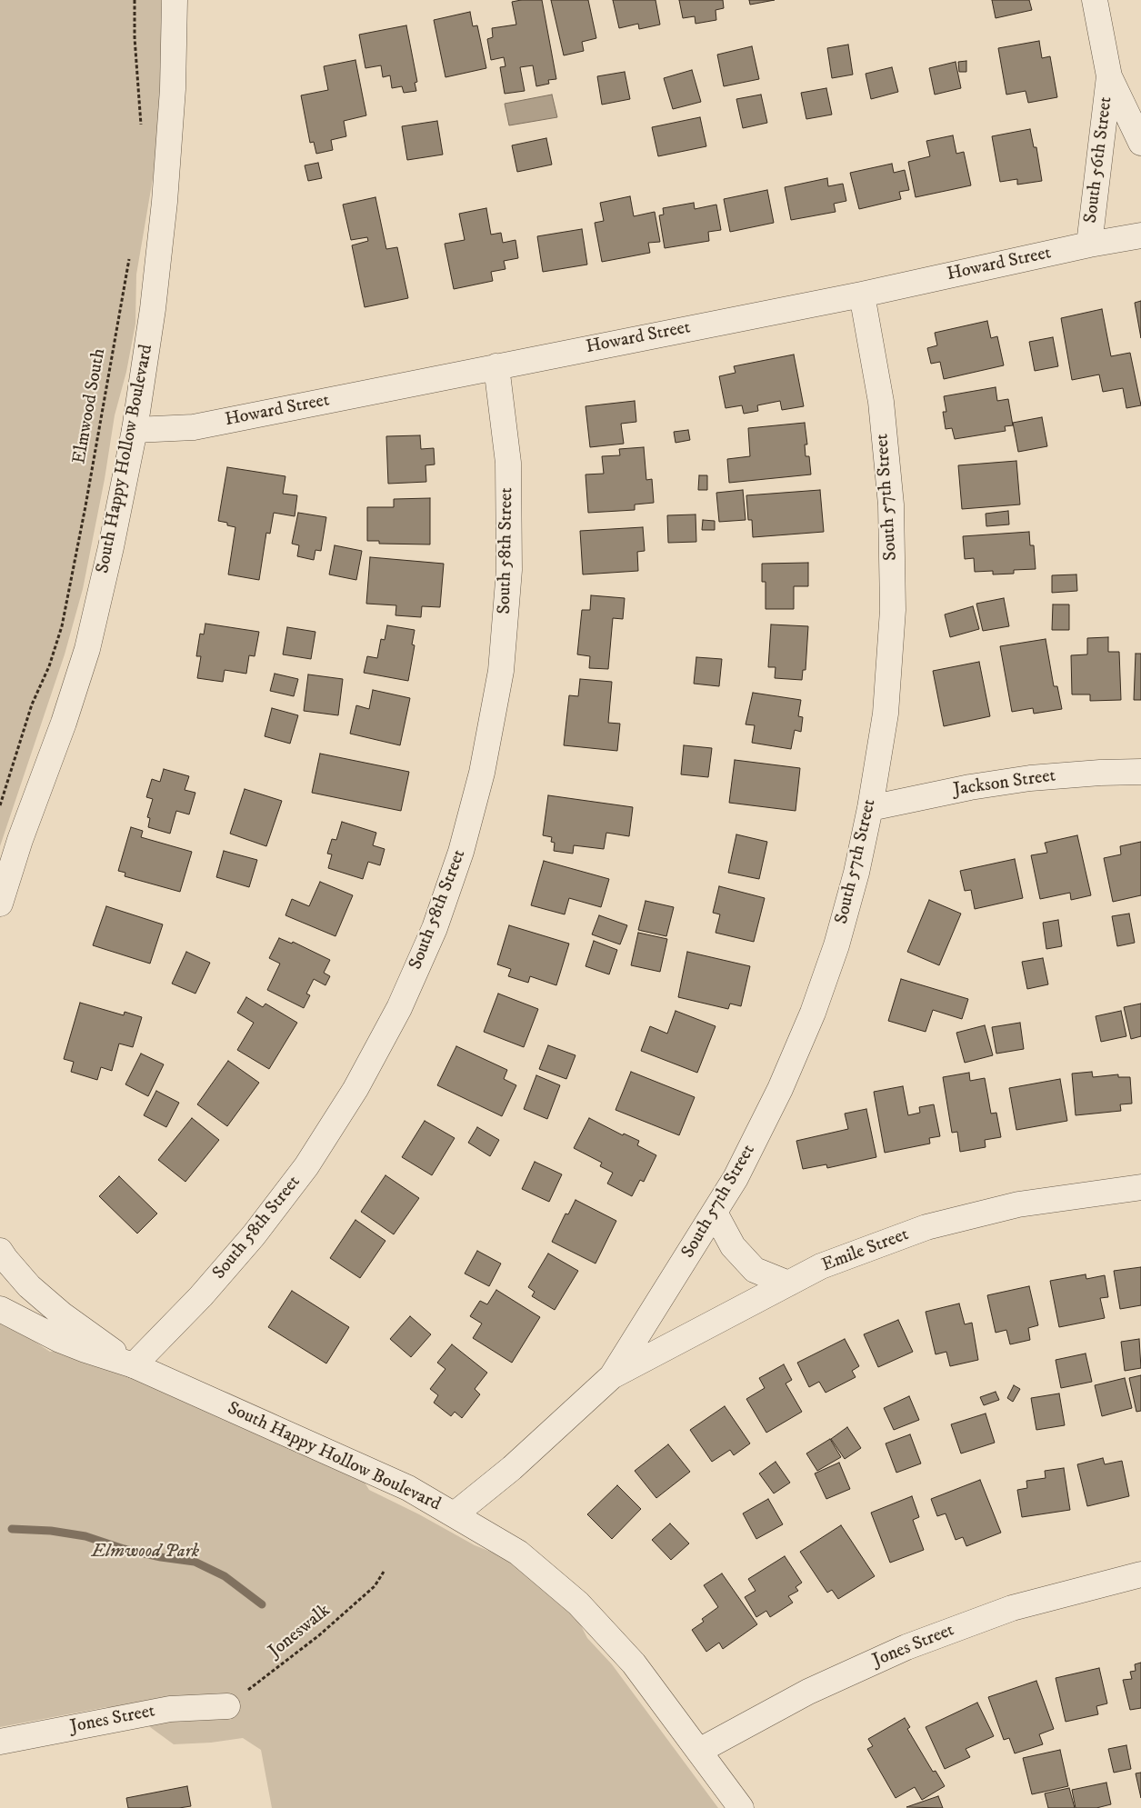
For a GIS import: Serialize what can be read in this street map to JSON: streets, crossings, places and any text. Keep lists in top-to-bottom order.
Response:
{
  "streets": {
    "street": [
      "South 56th Street",
      "Howard Street",
      "South Happy Hollow Boulevard",
      "South 57th Street",
      "South 58th Street",
      "Jackson Street",
      "Emile Street",
      "Jones Street"
    ],
    "path": ["Elmwood South", "Joneswalk"]
  },
  "crossings": [
    ["South 56th Street", "Howard Street"],
    ["Howard Street", "South Happy Hollow Boulevard"],
    ["Howard Street", "South 57th Street"],
    ["Howard Street", "South 58th Street"],
    ["South Happy Hollow Boulevard", "South 58th Street"],
    ["South Happy Hollow Boulevard", "Jones Street"],
    ["South 57th Street", "Jackson Street"],
    ["South 57th Street", "Emile Street"],
    ["Joneswalk", "Jones Street"]
  ],
  "parks": ["Elmwood Park"]
}
